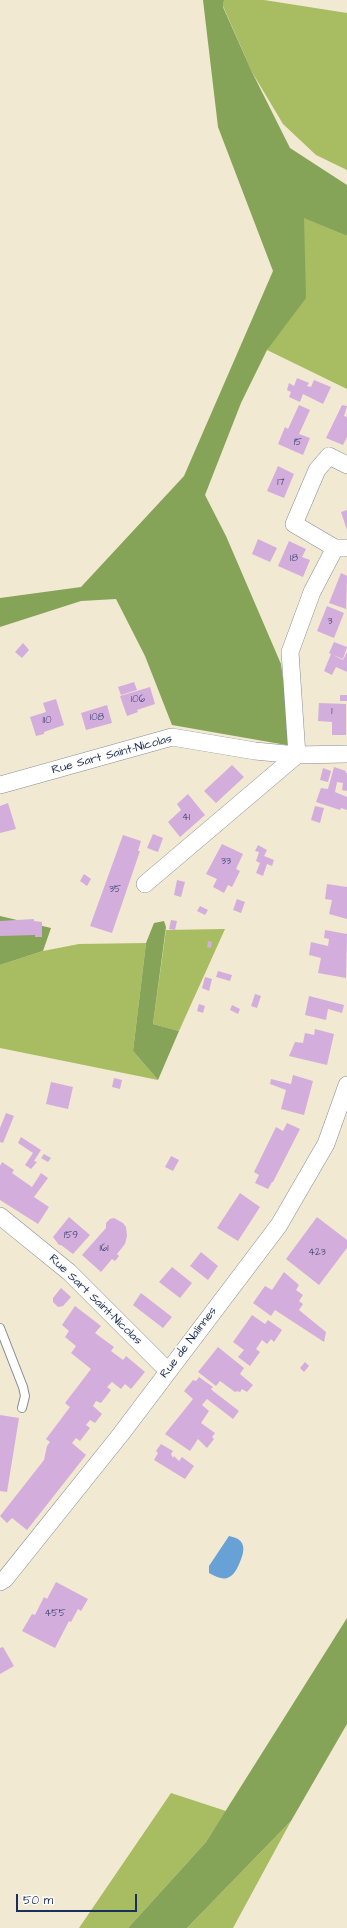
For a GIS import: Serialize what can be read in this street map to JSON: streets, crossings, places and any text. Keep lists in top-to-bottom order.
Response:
{
  "streets": {
    "street": ["Rue Sart Saint-Nicolas", "Rue de Nalinnes"]
  },
  "crossings": [
    ["Rue Sart Saint-Nicolas", "Rue de Nalinnes"]
  ],
  "house_numbers": [
    "15",
    "17",
    "18",
    "3",
    "106",
    "1",
    "108",
    "110",
    "41",
    "33",
    "35",
    "159",
    "161",
    "423",
    "455"
  ],
  "scale_bar": "50 m"
}
